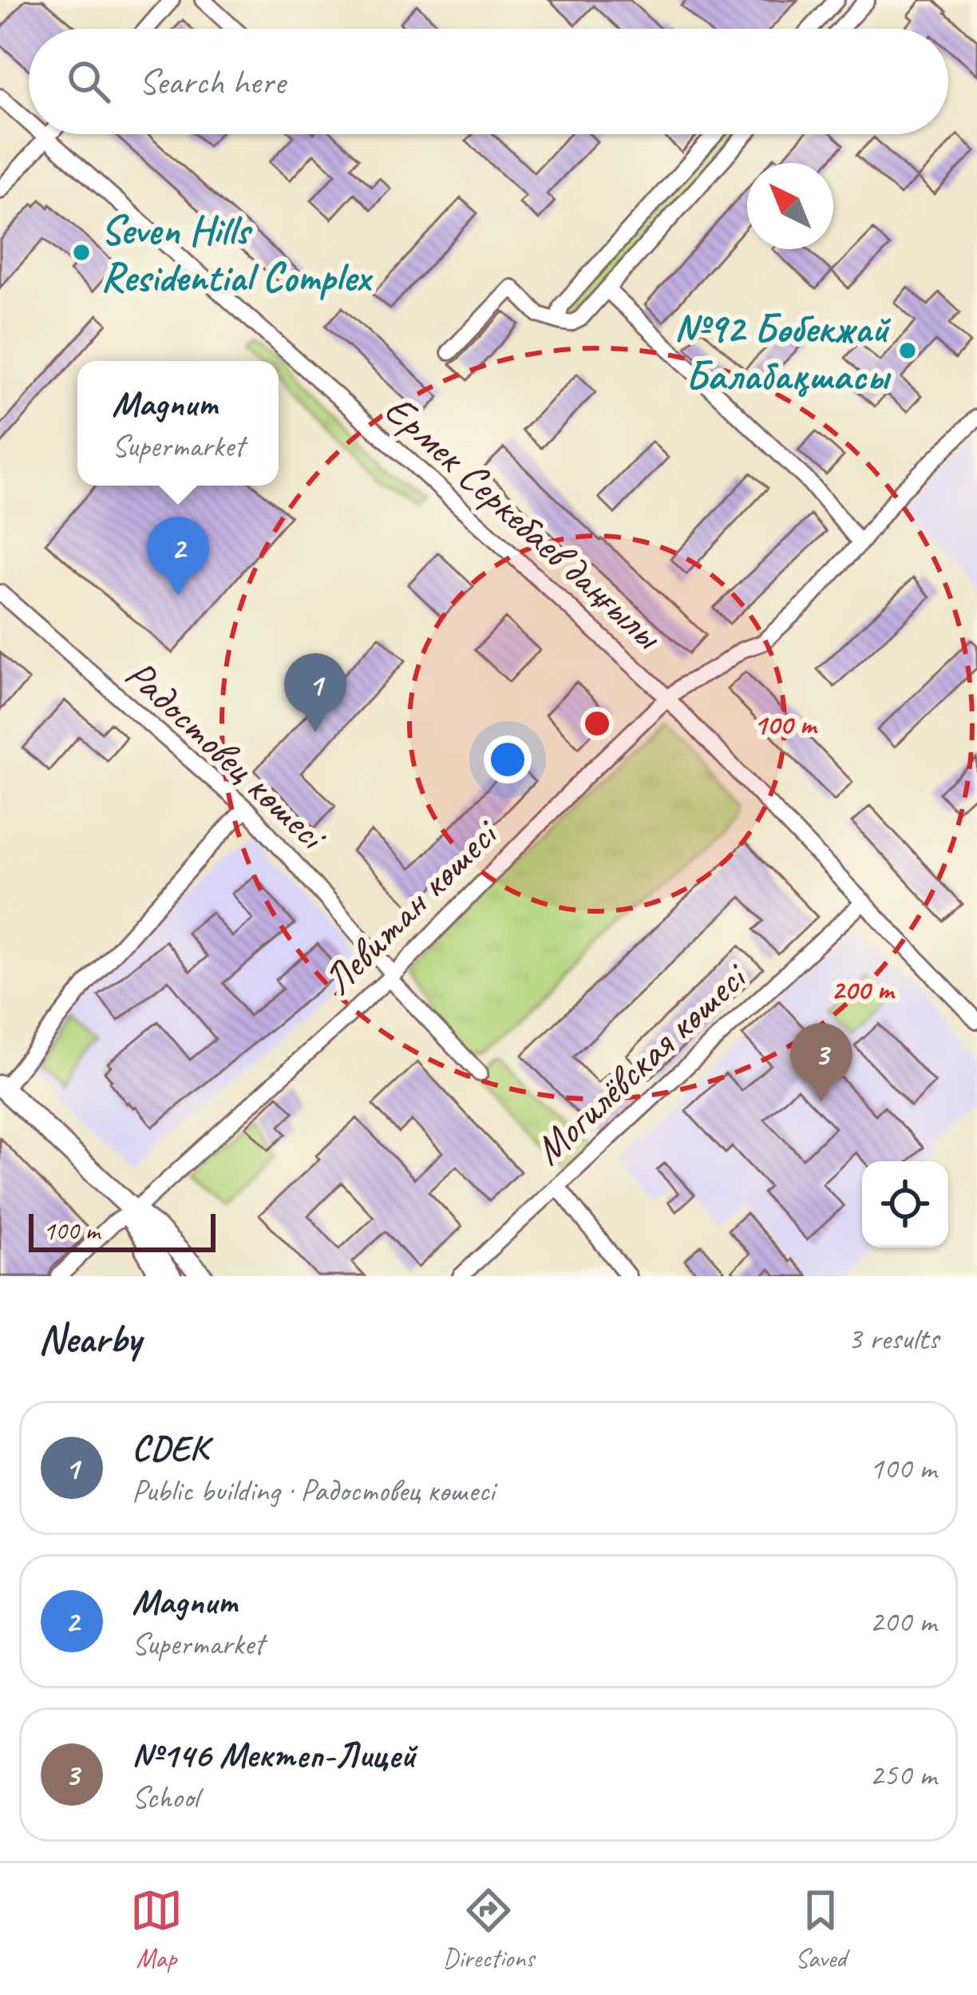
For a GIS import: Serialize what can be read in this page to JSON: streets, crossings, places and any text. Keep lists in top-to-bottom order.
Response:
{
  "streets": {
    "street": [
      "Ермек Серкебаев даңғылы",
      "Радостовец көшесі",
      "Левитан көшесі",
      "Могилёвская көшесі"
    ]
  },
  "crossings": [
    ["Ермек Серкебаев даңғылы", "Левитан көшесі"],
    ["Ермек Серкебаев даңғылы", "Могилёвская көшесі"],
    ["Радостовец көшесі", "Левитан көшесі"]
  ],
  "places": ["Seven Hills Residential Complex", "№92 Бөбекжай Балабақшасы"],
  "scale_bar": "100 m",
  "north": "top left",
  "page": {
    "search": "Search here",
    "popup": ["Magnum", "Supermarket"],
    "pins": ["2", "1", "3"],
    "scale": "100 m",
    "heading": ["Nearby", "3 results"],
    "list": [
      {
        "mark": "1",
        "name": "CDEK",
        "note": "Public building · Радостовец көшесі",
        "value": "100 m"
      },
      {
        "mark": "2",
        "name": "Magnum",
        "note": "Supermarket",
        "value": "200 m"
      },
      {
        "mark": "3",
        "name": "№146 Мектеп-Лицей",
        "note": "School",
        "value": "250 m"
      }
    ],
    "nav": ["Map", "Directions", "Saved"]
  },
  "rings": ["100 m", "200 m"]
}
